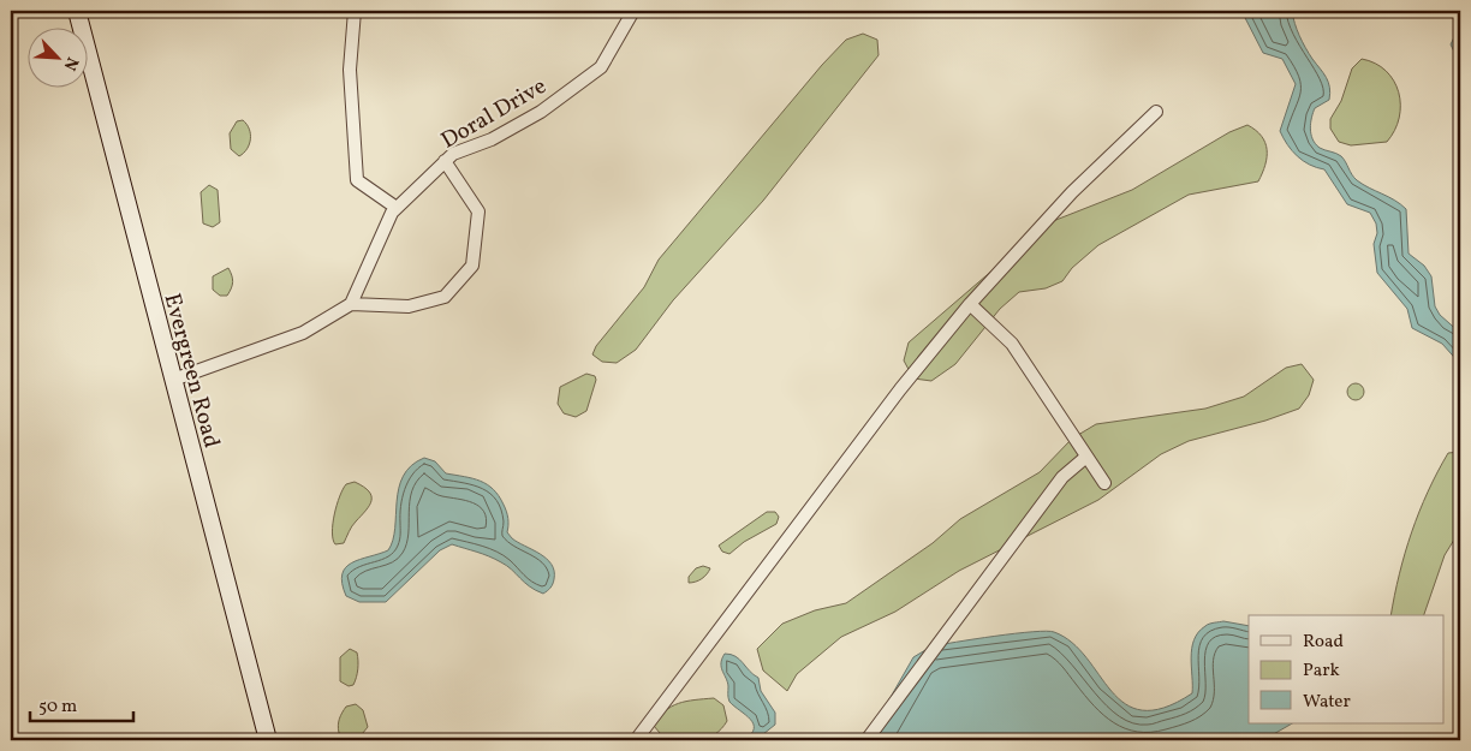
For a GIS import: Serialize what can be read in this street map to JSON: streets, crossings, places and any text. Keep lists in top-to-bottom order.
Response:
{
  "streets": {
    "street": ["Doral Drive", "Evergreen Road"]
  },
  "legend": ["Road", "Park", "Water"],
  "scale_bar": "50 m",
  "north": "bottom right"
}
